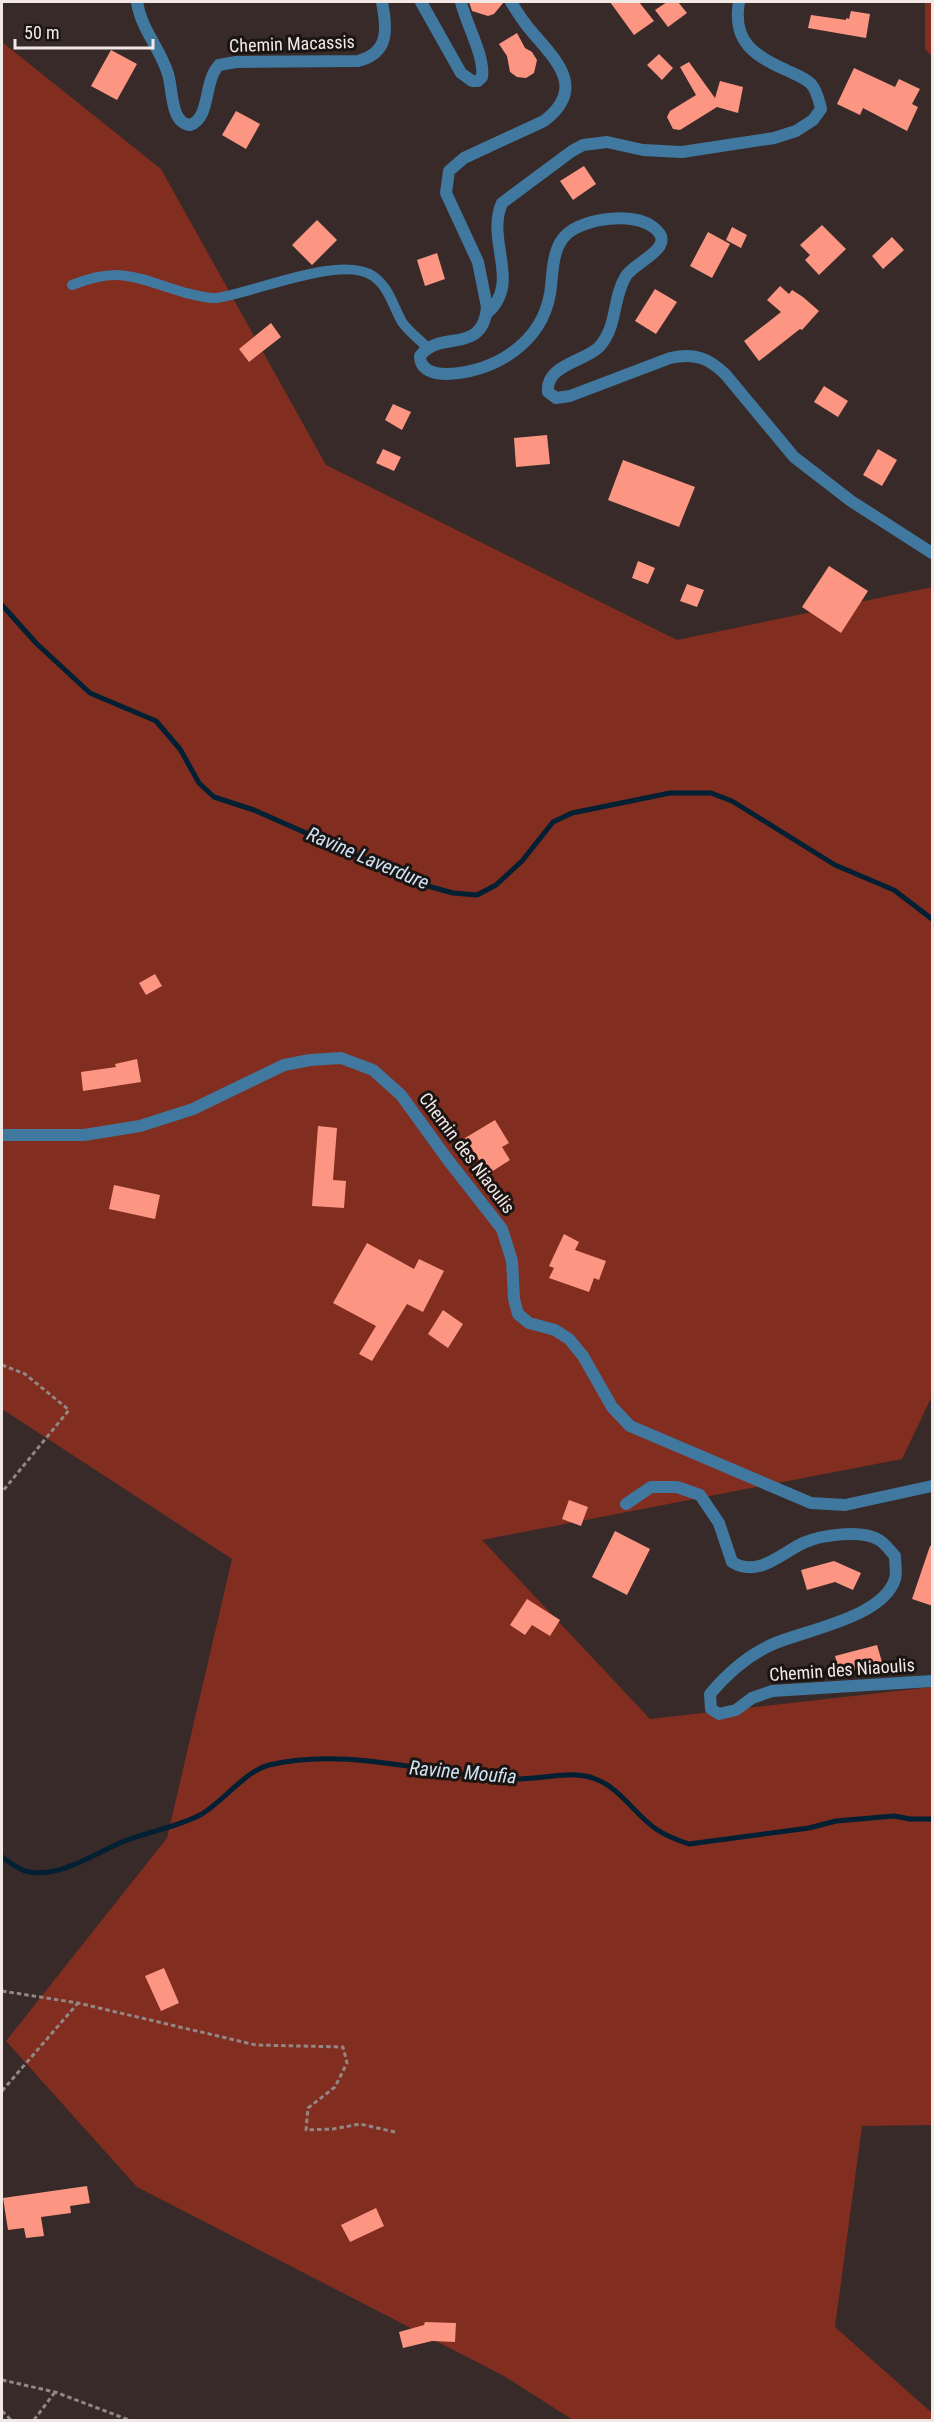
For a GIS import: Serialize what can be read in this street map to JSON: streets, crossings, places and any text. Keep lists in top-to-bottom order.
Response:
{
  "streets": {
    "street": ["Chemin Macassis", "Chemin des Niaoulis"]
  },
  "water": ["Ravine Laverdure", "Ravine Moufia"],
  "scale_bar": "50 m"
}
